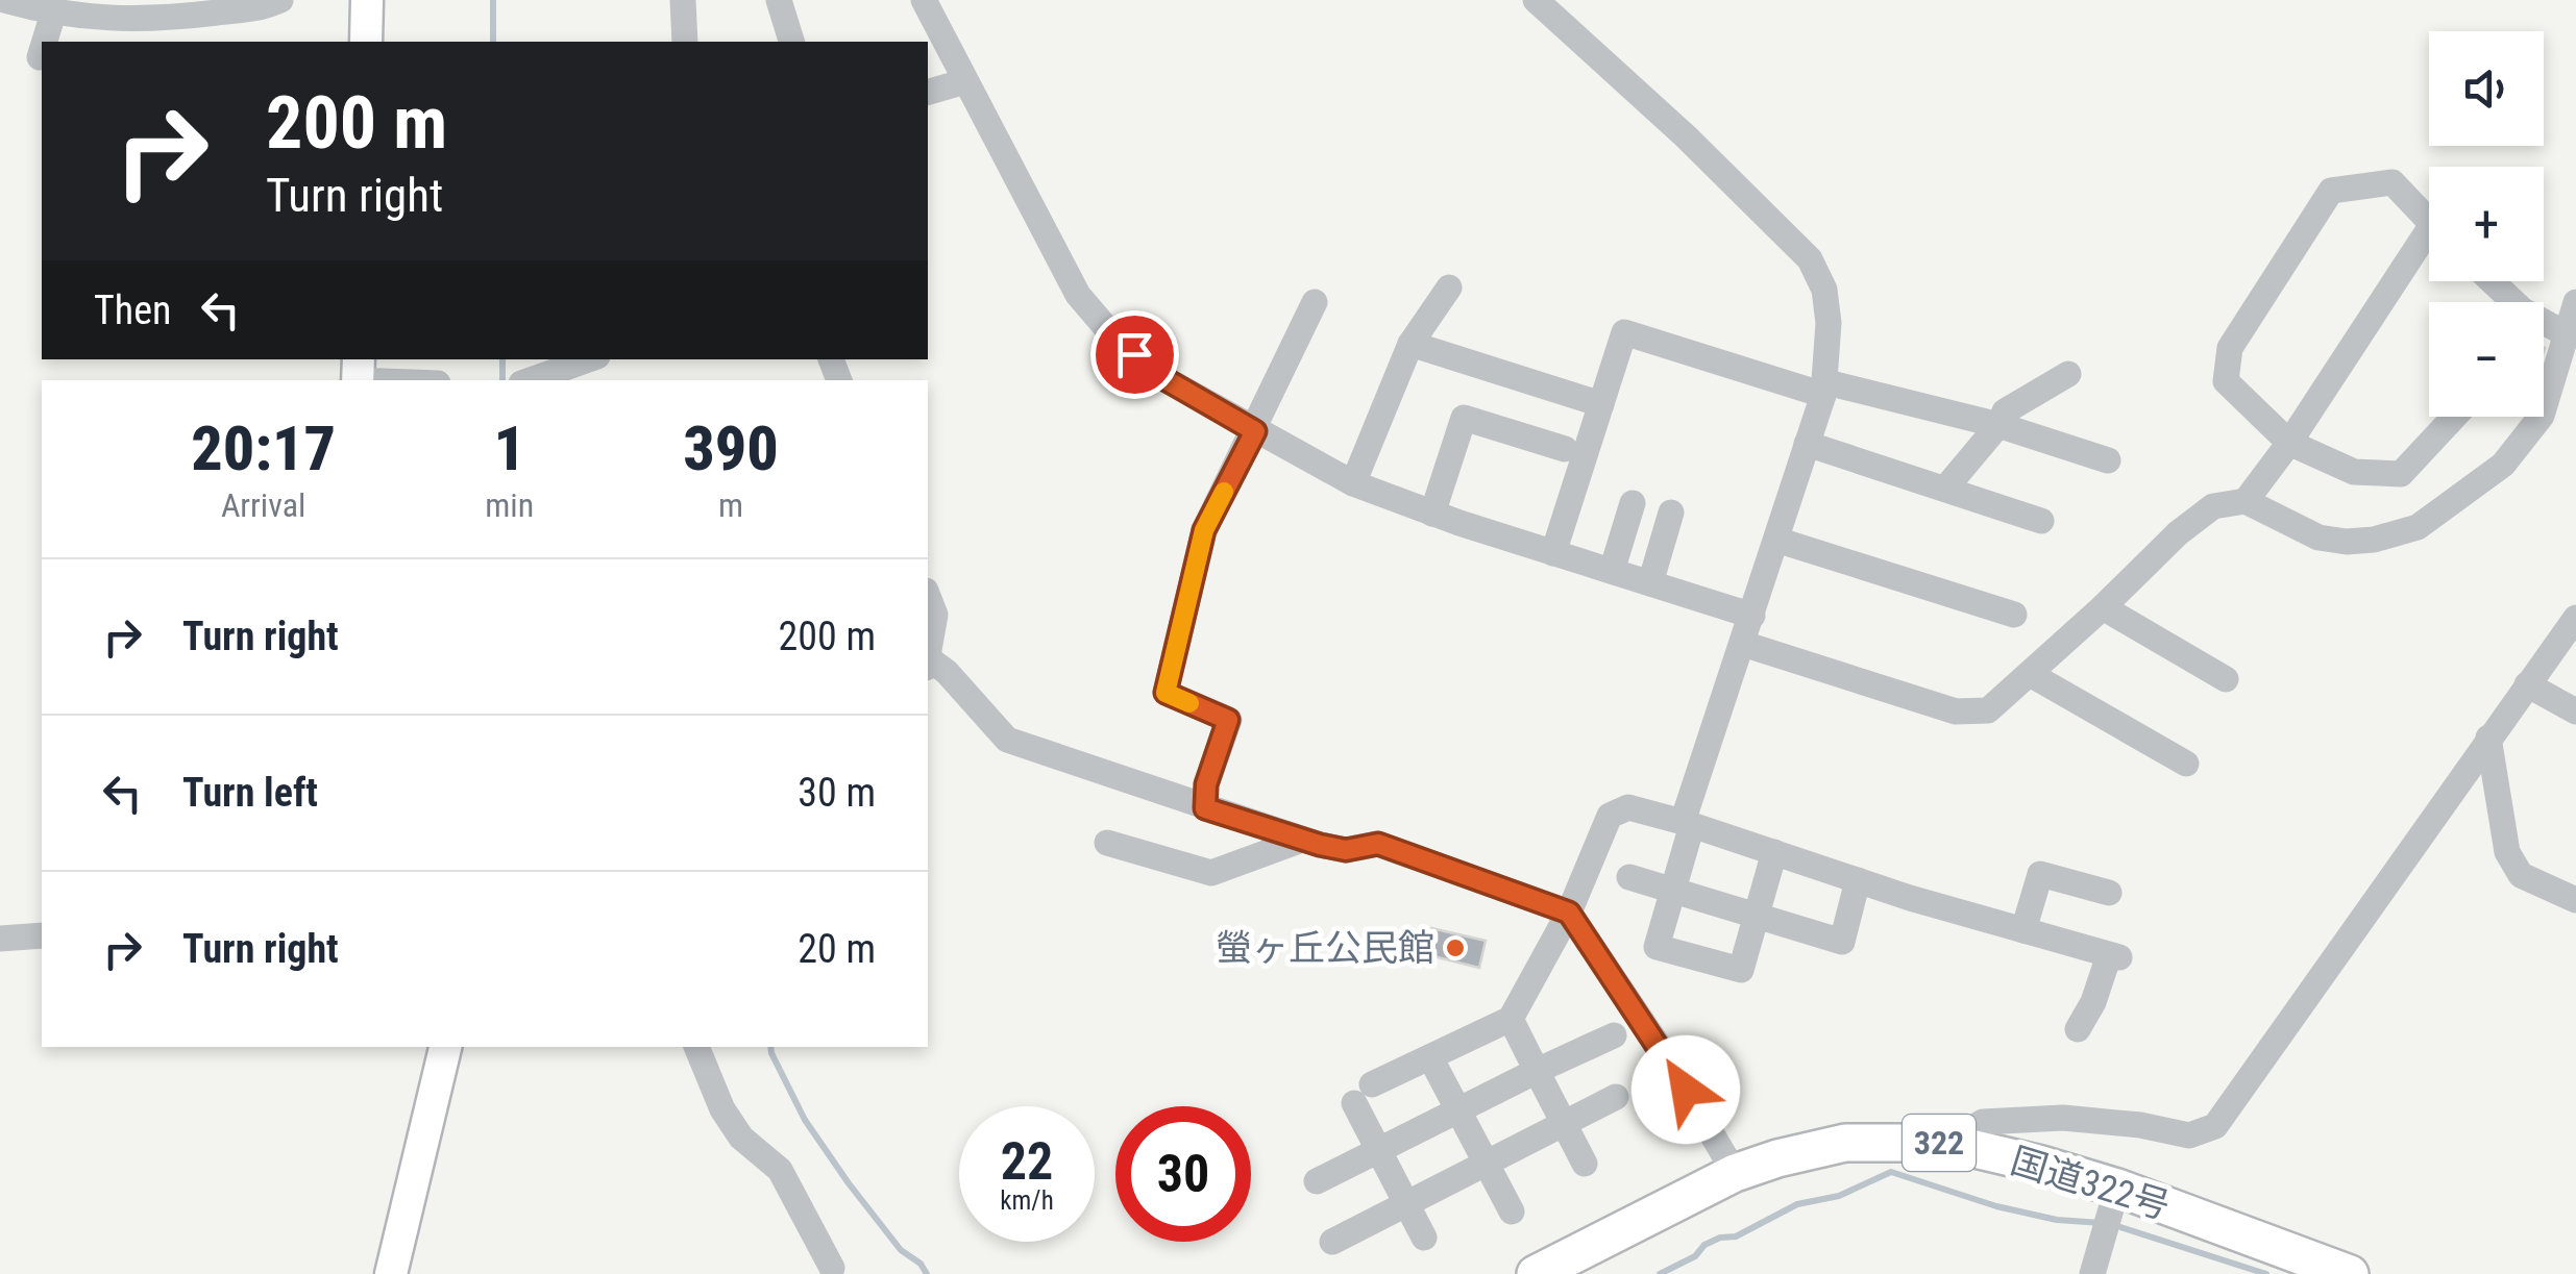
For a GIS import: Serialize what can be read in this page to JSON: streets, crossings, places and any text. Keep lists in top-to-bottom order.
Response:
{
  "streets": {
    "highway": ["322", "国道322号"]
  },
  "places": ["螢ヶ丘公民館"],
  "page": {
    "map_buttons": ["+", "−"],
    "turn": ["200 m", "Turn right"],
    "then": "Then",
    "eta": [
      "20:17",
      "Arrival",
      "1",
      "min",
      "390",
      "m"
    ],
    "list": [
      {
        "name": "Turn right",
        "value": "200 m"
      },
      {
        "name": "Turn left",
        "value": "30 m"
      },
      {
        "name": "Turn right",
        "value": "20 m"
      }
    ],
    "speed": "22 km/h",
    "limit": "30"
  }
}
